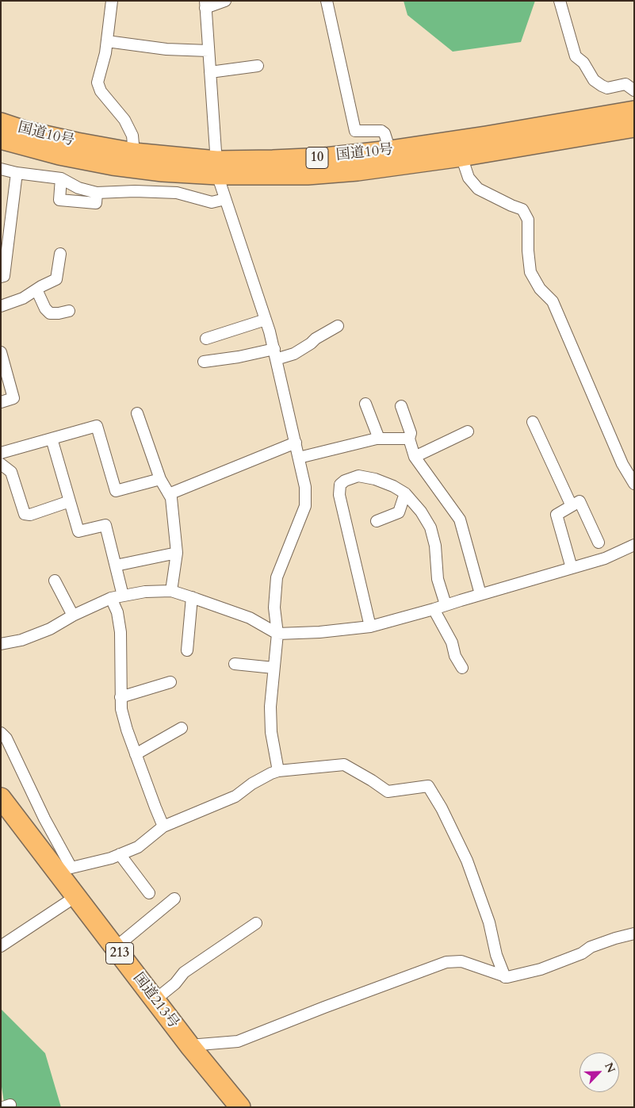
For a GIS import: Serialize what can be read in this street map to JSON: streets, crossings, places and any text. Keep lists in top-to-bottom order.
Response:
{
  "streets": {
    "highway": [
      "国道10号",
      "10",
      "213",
      "国道213号"
    ]
  },
  "north": "top right"
}
